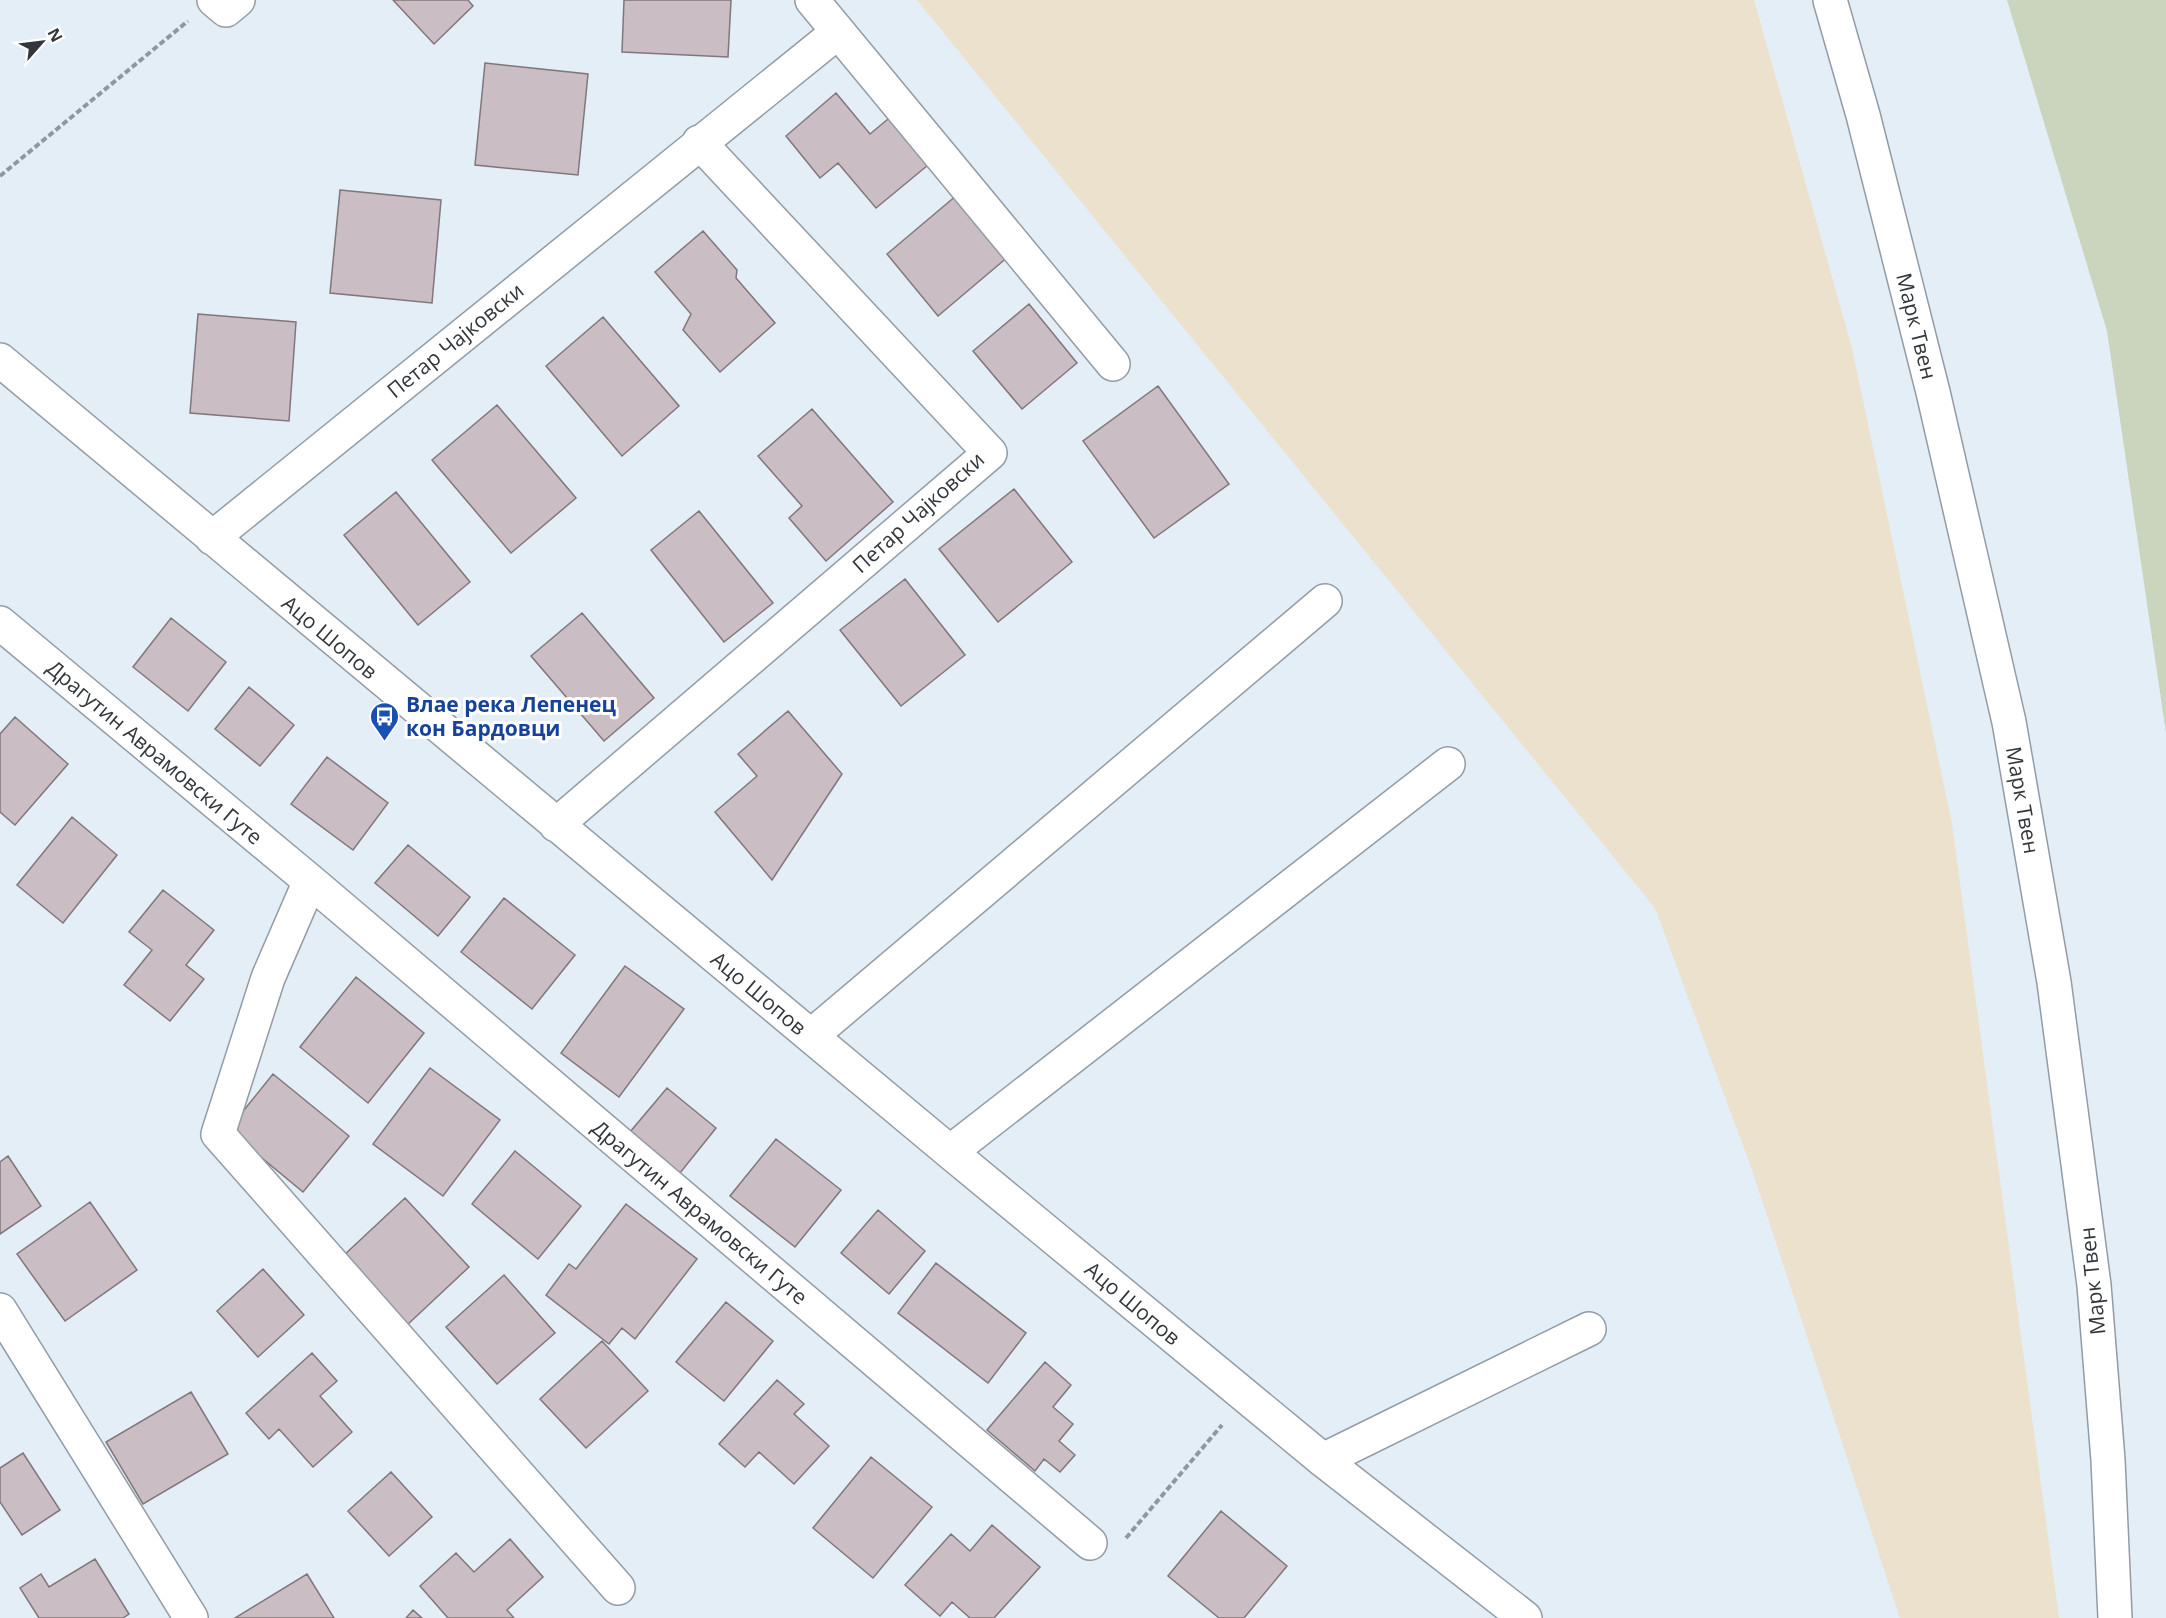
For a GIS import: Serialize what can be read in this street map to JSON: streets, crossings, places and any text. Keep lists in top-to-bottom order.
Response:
{
  "streets": {
    "street": [
      "Марк Твен",
      "Петар Чајковски",
      "Ацо Шопов",
      "Драгутин Аврамовски Гуте"
    ]
  },
  "crossings": [
    ["Петар Чајковски", "Ацо Шопов"]
  ],
  "places": {
    "bus stop": ["Влае река Лепенец кон Бардовци"]
  },
  "north": "top right"
}
